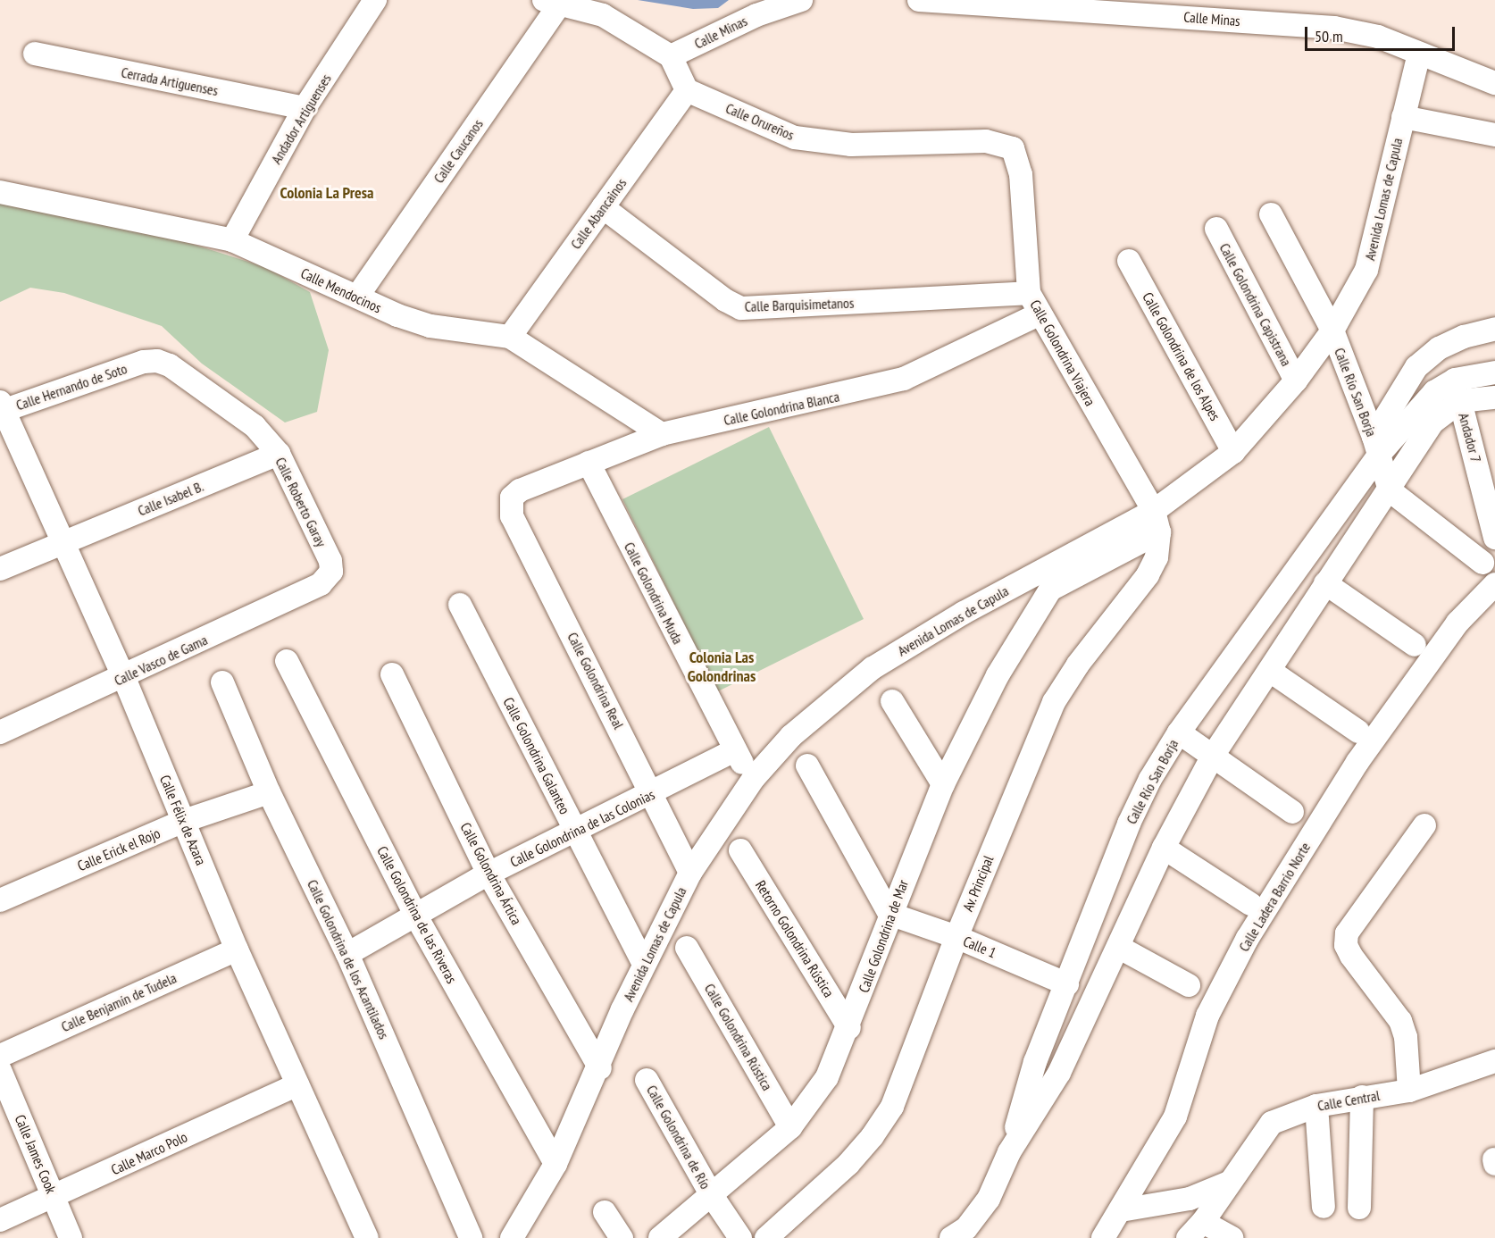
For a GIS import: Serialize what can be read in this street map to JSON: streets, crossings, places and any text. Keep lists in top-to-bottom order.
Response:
{
  "streets": {
    "street": [
      "Calle Minas",
      "Cerrada Artiguenses",
      "Andador Artiguenses",
      "Calle Orureños",
      "Calle Caucanos",
      "Avenida Lomas de Capula",
      "Calle Abancainos",
      "Calle Mendocinos",
      "Calle Barquisimetanos",
      "Calle Golondrina Capistrana",
      "Calle Golondrina Viajera",
      "Calle Golondrina de los Alpes",
      "Calle Hernando de Soto",
      "Calle Río San Borja",
      "Calle Golondrina Blanca",
      "Andador 7",
      "Calle Isabel B.",
      "Calle Roberto Garay",
      "Calle Golondrina Muda",
      "Calle Vasco de Gama",
      "Calle Golondrina Real",
      "Calle Golondrina Galanteo",
      "Calle Félix de Azara",
      "Calle Golondrina de las Colonias",
      "Calle Erick el Rojo",
      "Calle Golondrina Ártica",
      "Av. Principal",
      "Calle Ladera Barrio Norte",
      "Calle Golondrina de las Riveras",
      "Calle Golondrina de Mar",
      "Retorno Golondrina Rústica",
      "Calle 1",
      "Calle Golondrina de los Acantilados",
      "Calle Benjamín de Tudela",
      "Calle Golondrina Rústica",
      "Calle Central",
      "Calle Golondrina de Río",
      "Calle Marco Polo",
      "Calle James Cook"
    ]
  },
  "crossings": [
    ["Calle Minas", "Avenida Lomas de Capula"],
    ["Cerrada Artiguenses", "Andador Artiguenses"],
    ["Andador Artiguenses", "Calle Mendocinos"],
    ["Calle Orureños", "Calle Abancainos"],
    ["Calle Orureños", "Calle Golondrina Viajera"],
    ["Calle Caucanos", "Calle Mendocinos"],
    ["Avenida Lomas de Capula", "Calle Golondrina Capistrana"],
    ["Avenida Lomas de Capula", "Calle Golondrina Viajera"],
    ["Avenida Lomas de Capula", "Calle Golondrina de los Alpes"],
    ["Avenida Lomas de Capula", "Calle Río San Borja"],
    ["Avenida Lomas de Capula", "Calle Golondrina Muda"],
    ["Avenida Lomas de Capula", "Calle Golondrina Real"],
    ["Avenida Lomas de Capula", "Calle Golondrina Galanteo"],
    ["Avenida Lomas de Capula", "Calle Golondrina Ártica"],
    ["Avenida Lomas de Capula", "Av. Principal"],
    ["Avenida Lomas de Capula", "Calle Golondrina de las Riveras"],
    ["Avenida Lomas de Capula", "Calle Golondrina de Mar"],
    ["Calle Abancainos", "Calle Mendocinos"],
    ["Calle Abancainos", "Calle Barquisimetanos"],
    ["Calle Mendocinos", "Calle Golondrina Blanca"],
    ["Calle Barquisimetanos", "Calle Golondrina Viajera"],
    ["Calle Golondrina Viajera", "Calle Golondrina Blanca"],
    ["Calle Golondrina Viajera", "Av. Principal"],
    ["Calle Golondrina Viajera", "Calle Golondrina de Mar"],
    ["Calle Hernando de Soto", "Calle Roberto Garay"],
    ["Calle Hernando de Soto", "Calle Félix de Azara"],
    ["Calle Río San Borja", "Andador 7"],
    ["Calle Río San Borja", "Calle 1"],
    ["Calle Golondrina Blanca", "Calle Golondrina Muda"],
    ["Calle Golondrina Blanca", "Calle Golondrina Real"],
    ["Calle Isabel B.", "Calle Roberto Garay"],
    ["Calle Isabel B.", "Calle Félix de Azara"],
    ["Calle Roberto Garay", "Calle Vasco de Gama"],
    ["Calle Golondrina Muda", "Calle Golondrina de las Colonias"],
    ["Calle Vasco de Gama", "Calle Félix de Azara"],
    ["Calle Golondrina Real", "Calle Golondrina de las Colonias"],
    ["Calle Golondrina Galanteo", "Calle Golondrina de las Colonias"],
    ["Calle Félix de Azara", "Calle Erick el Rojo"],
    ["Calle Félix de Azara", "Calle Benjamín de Tudela"],
    ["Calle Félix de Azara", "Calle Marco Polo"],
    ["Calle Golondrina de las Colonias", "Calle Golondrina Ártica"],
    ["Calle Golondrina de las Colonias", "Calle Golondrina de las Riveras"],
    ["Calle Golondrina de las Colonias", "Calle Golondrina de los Acantilados"],
    ["Calle Erick el Rojo", "Calle Golondrina de los Acantilados"],
    ["Av. Principal", "Calle Golondrina de Mar"],
    ["Av. Principal", "Calle 1"],
    ["Calle Golondrina de Mar", "Retorno Golondrina Rústica"],
    ["Calle Golondrina de Mar", "Calle 1"],
    ["Calle Golondrina de Mar", "Calle Golondrina Rústica"],
    ["Calle Golondrina de Mar", "Calle Golondrina de Río"],
    ["Calle Marco Polo", "Calle James Cook"]
  ],
  "districts": ["Colonia La Presa", "Colonia Las Golondrinas"],
  "scale_bar": "50 m"
}
